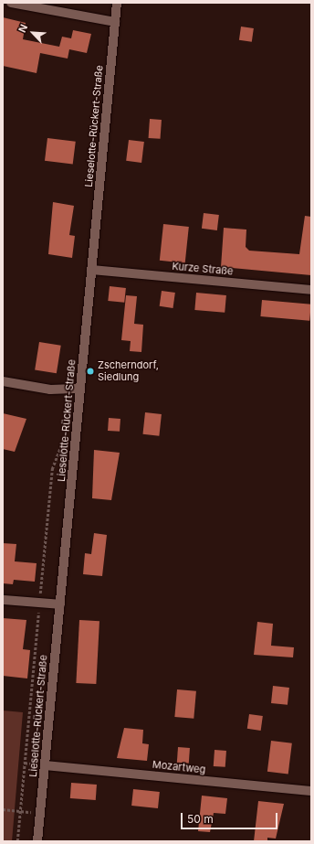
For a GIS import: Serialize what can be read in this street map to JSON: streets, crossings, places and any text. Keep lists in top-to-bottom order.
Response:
{
  "streets": {
    "street": ["Lieselotte-Rückert-Straße", "Kurze Straße", "Mozartweg"]
  },
  "crossings": [
    ["Lieselotte-Rückert-Straße", "Kurze Straße"],
    ["Lieselotte-Rückert-Straße", "Mozartweg"]
  ],
  "places": ["Zscherndorf, Siedlung"],
  "scale_bar": "50 m",
  "north": "top left"
}
